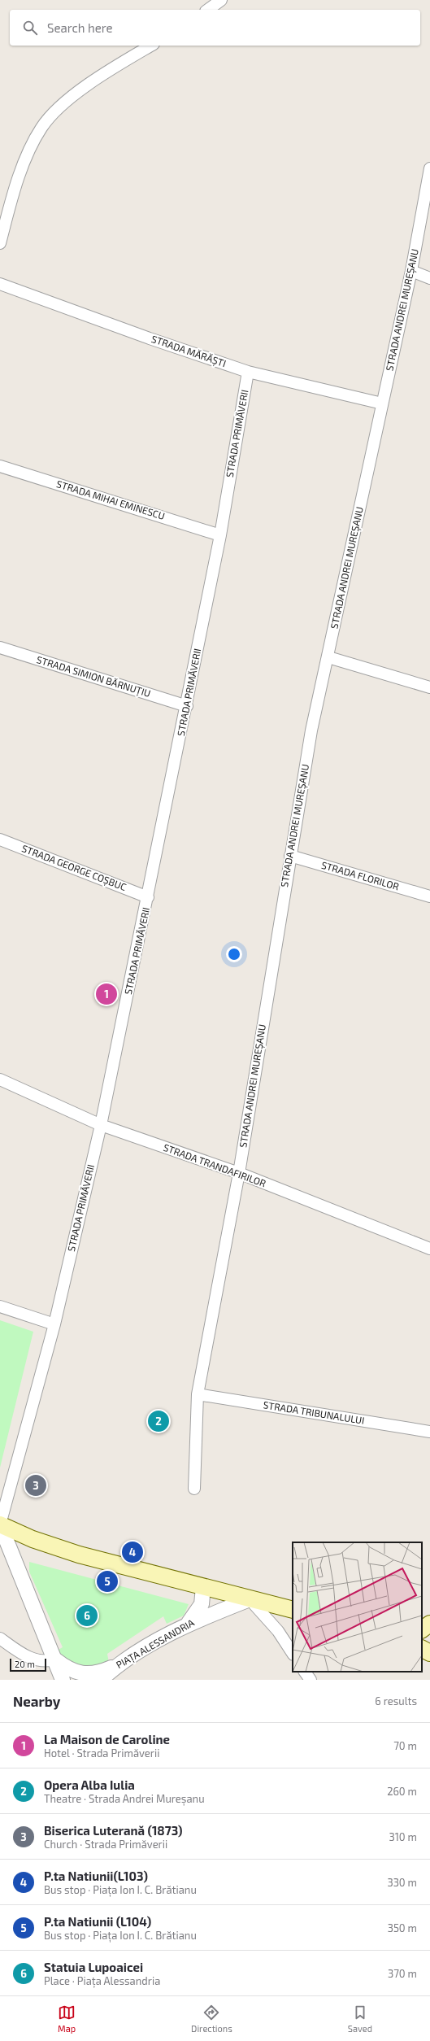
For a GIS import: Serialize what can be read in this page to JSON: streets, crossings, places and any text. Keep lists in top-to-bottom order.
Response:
{
  "streets": {
    "street": [
      "STRADA ANDREI MUREȘANU",
      "STRADA MĂRĂȘTI",
      "STRADA PRIMĂVERII",
      "STRADA MIHAI EMINESCU",
      "STRADA SIMION BĂRNUȚIU",
      "STRADA GEORGE COȘBUC",
      "STRADA FLORILOR",
      "STRADA TRANDAFIRILOR",
      "STRADA TRIBUNALULUI",
      "PIAȚA ALESSANDRIA"
    ]
  },
  "crossings": [
    ["STRADA ANDREI MUREȘANU", "STRADA MĂRĂȘTI"],
    ["STRADA ANDREI MUREȘANU", "STRADA FLORILOR"],
    ["STRADA ANDREI MUREȘANU", "STRADA TRANDAFIRILOR"],
    ["STRADA ANDREI MUREȘANU", "STRADA TRIBUNALULUI"],
    ["STRADA MĂRĂȘTI", "STRADA PRIMĂVERII"],
    ["STRADA PRIMĂVERII", "STRADA MIHAI EMINESCU"],
    ["STRADA PRIMĂVERII", "STRADA SIMION BĂRNUȚIU"],
    ["STRADA PRIMĂVERII", "STRADA GEORGE COȘBUC"],
    ["STRADA PRIMĂVERII", "STRADA TRANDAFIRILOR"]
  ],
  "scale_bar": "20 m",
  "page": {
    "search": "Search here",
    "pins": [
      "1",
      "2",
      "3",
      "4",
      "5",
      "6"
    ],
    "scale": "20 m",
    "heading": ["Nearby", "6 results"],
    "list": [
      {
        "mark": "1",
        "name": "La Maison de Caroline",
        "note": "Hotel · Strada Primăverii",
        "value": "70 m"
      },
      {
        "mark": "2",
        "name": "Opera Alba Iulia",
        "note": "Theatre · Strada Andrei Mureșanu",
        "value": "260 m"
      },
      {
        "mark": "3",
        "name": "Biserica Luterană (1873)",
        "note": "Church · Strada Primăverii",
        "value": "310 m"
      },
      {
        "mark": "4",
        "name": "P.ta Natiunii(L103)",
        "note": "Bus stop · Piața Ion I. C. Brătianu",
        "value": "330 m"
      },
      {
        "mark": "5",
        "name": "P.ta Natiunii (L104)",
        "note": "Bus stop · Piața Ion I. C. Brătianu",
        "value": "350 m"
      },
      {
        "mark": "6",
        "name": "Statuia Lupoaicei",
        "note": "Place · Piața Alessandria",
        "value": "370 m"
      }
    ],
    "nav": ["Map", "Directions", "Saved"]
  }
}
